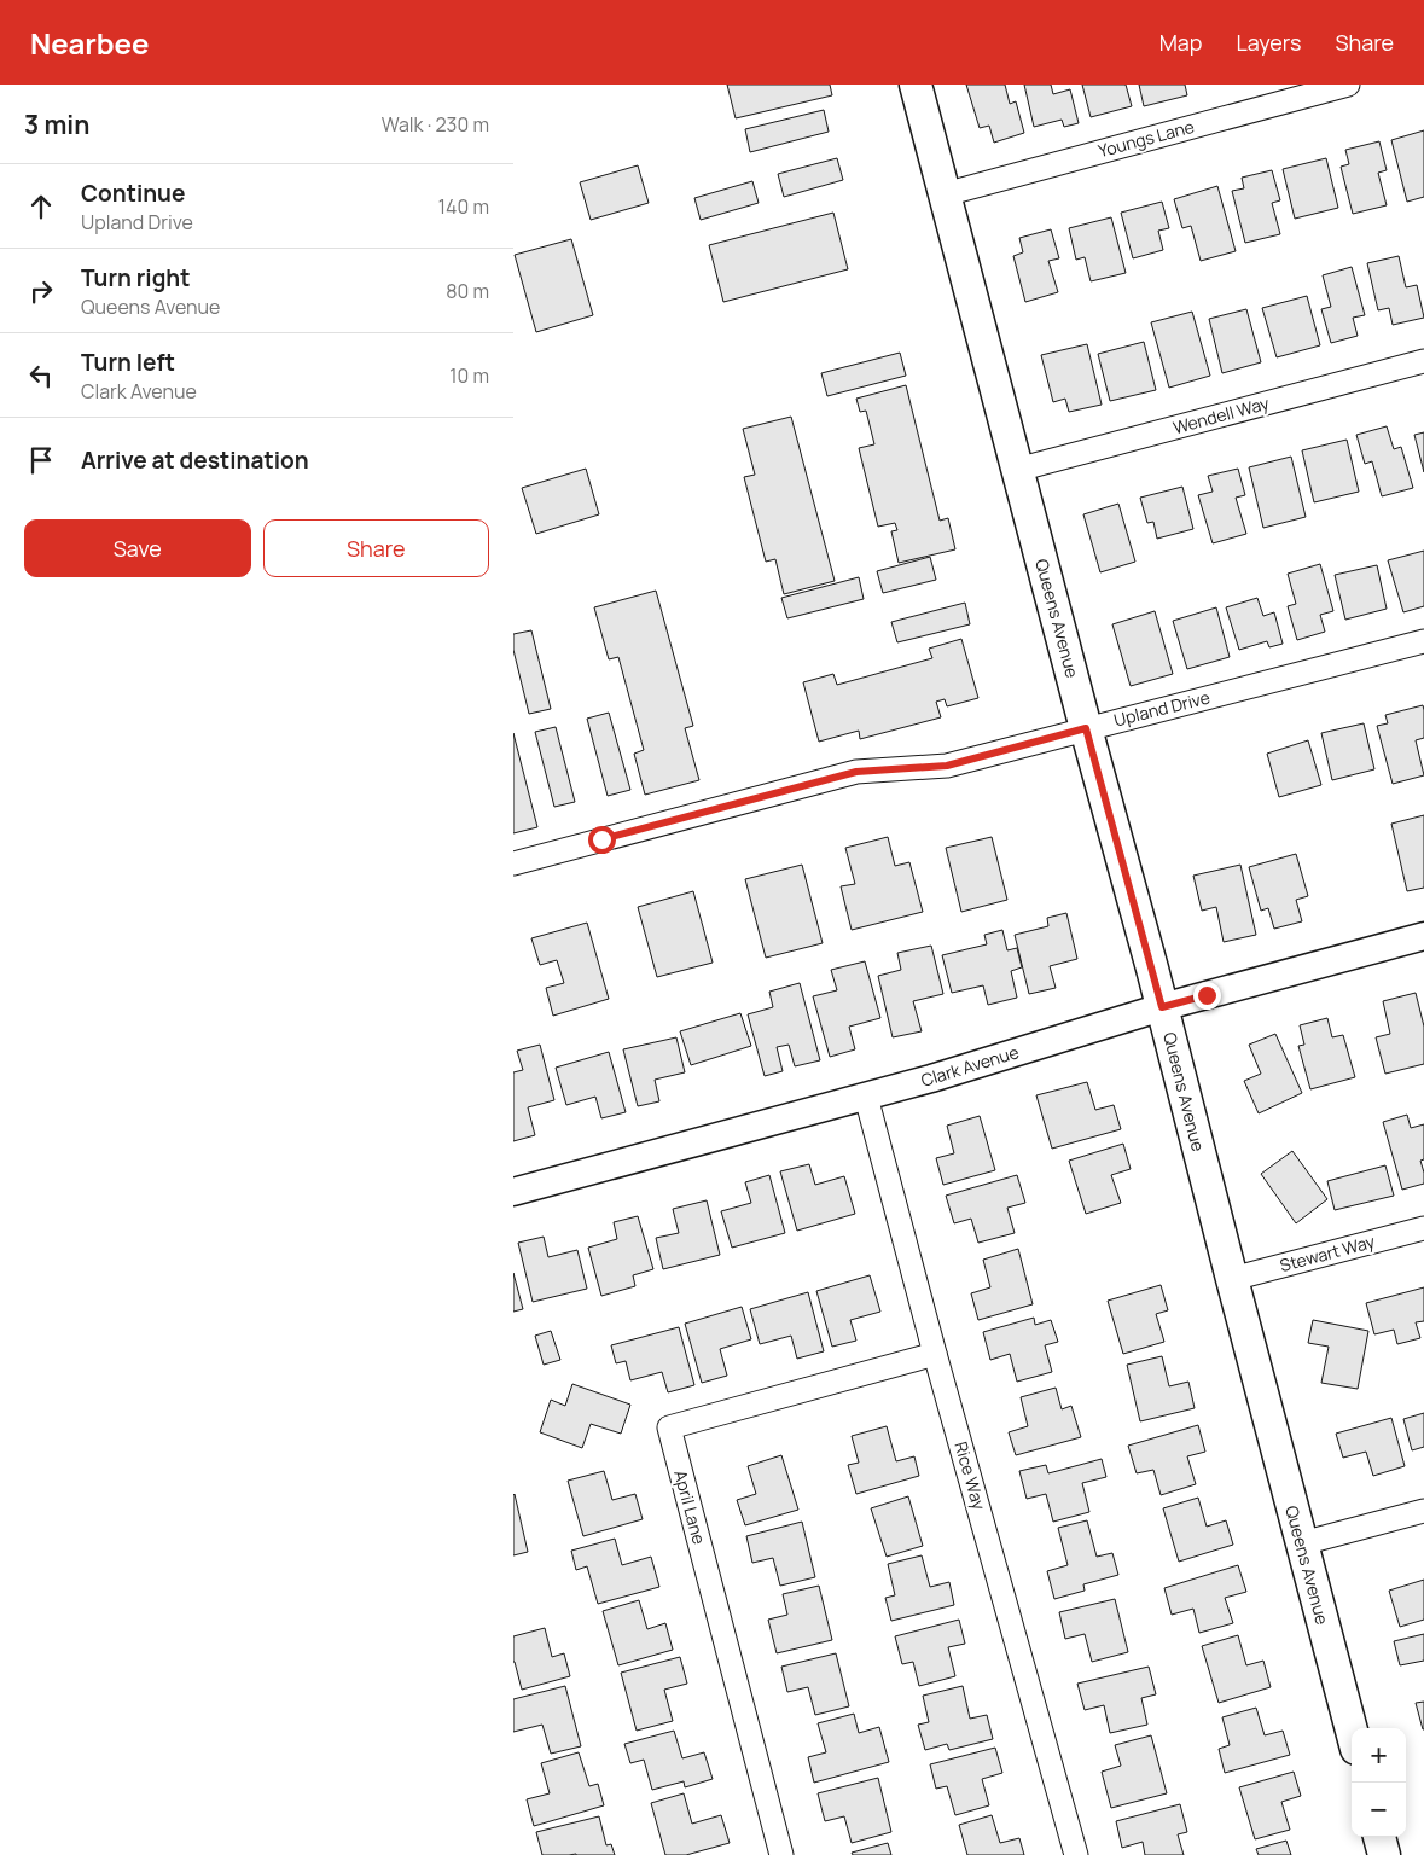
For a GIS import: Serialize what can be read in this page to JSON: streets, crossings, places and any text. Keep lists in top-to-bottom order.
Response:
{
  "streets": {
    "main road": ["Queens Avenue"],
    "street": [
      "Youngs Lane",
      "Wendell Way",
      "Upland Drive",
      "Clark Avenue",
      "Stewart Way",
      "Rice Way",
      "April Lane"
    ]
  },
  "crossings": [
    ["Youngs Lane", "Queens Avenue"],
    ["Wendell Way", "Queens Avenue"],
    ["Queens Avenue", "Upland Drive"],
    ["Queens Avenue", "Clark Avenue"],
    ["Queens Avenue", "Stewart Way"],
    ["Clark Avenue", "Rice Way"],
    ["Rice Way", "April Lane"]
  ],
  "page": {
    "header": "Nearbee",
    "nav": ["Map", "Layers", "Share"],
    "heading": ["3 min", "Walk · 230 m"],
    "list": [
      ["Continue", "Upland Drive", "140 m"],
      ["Turn right", "Queens Avenue", "80 m"],
      ["Turn left", "Clark Avenue", "10 m"],
      "Arrive at destination"
    ],
    "buttons": ["Save", "Share"],
    "map_buttons": ["+", "−"]
  }
}
